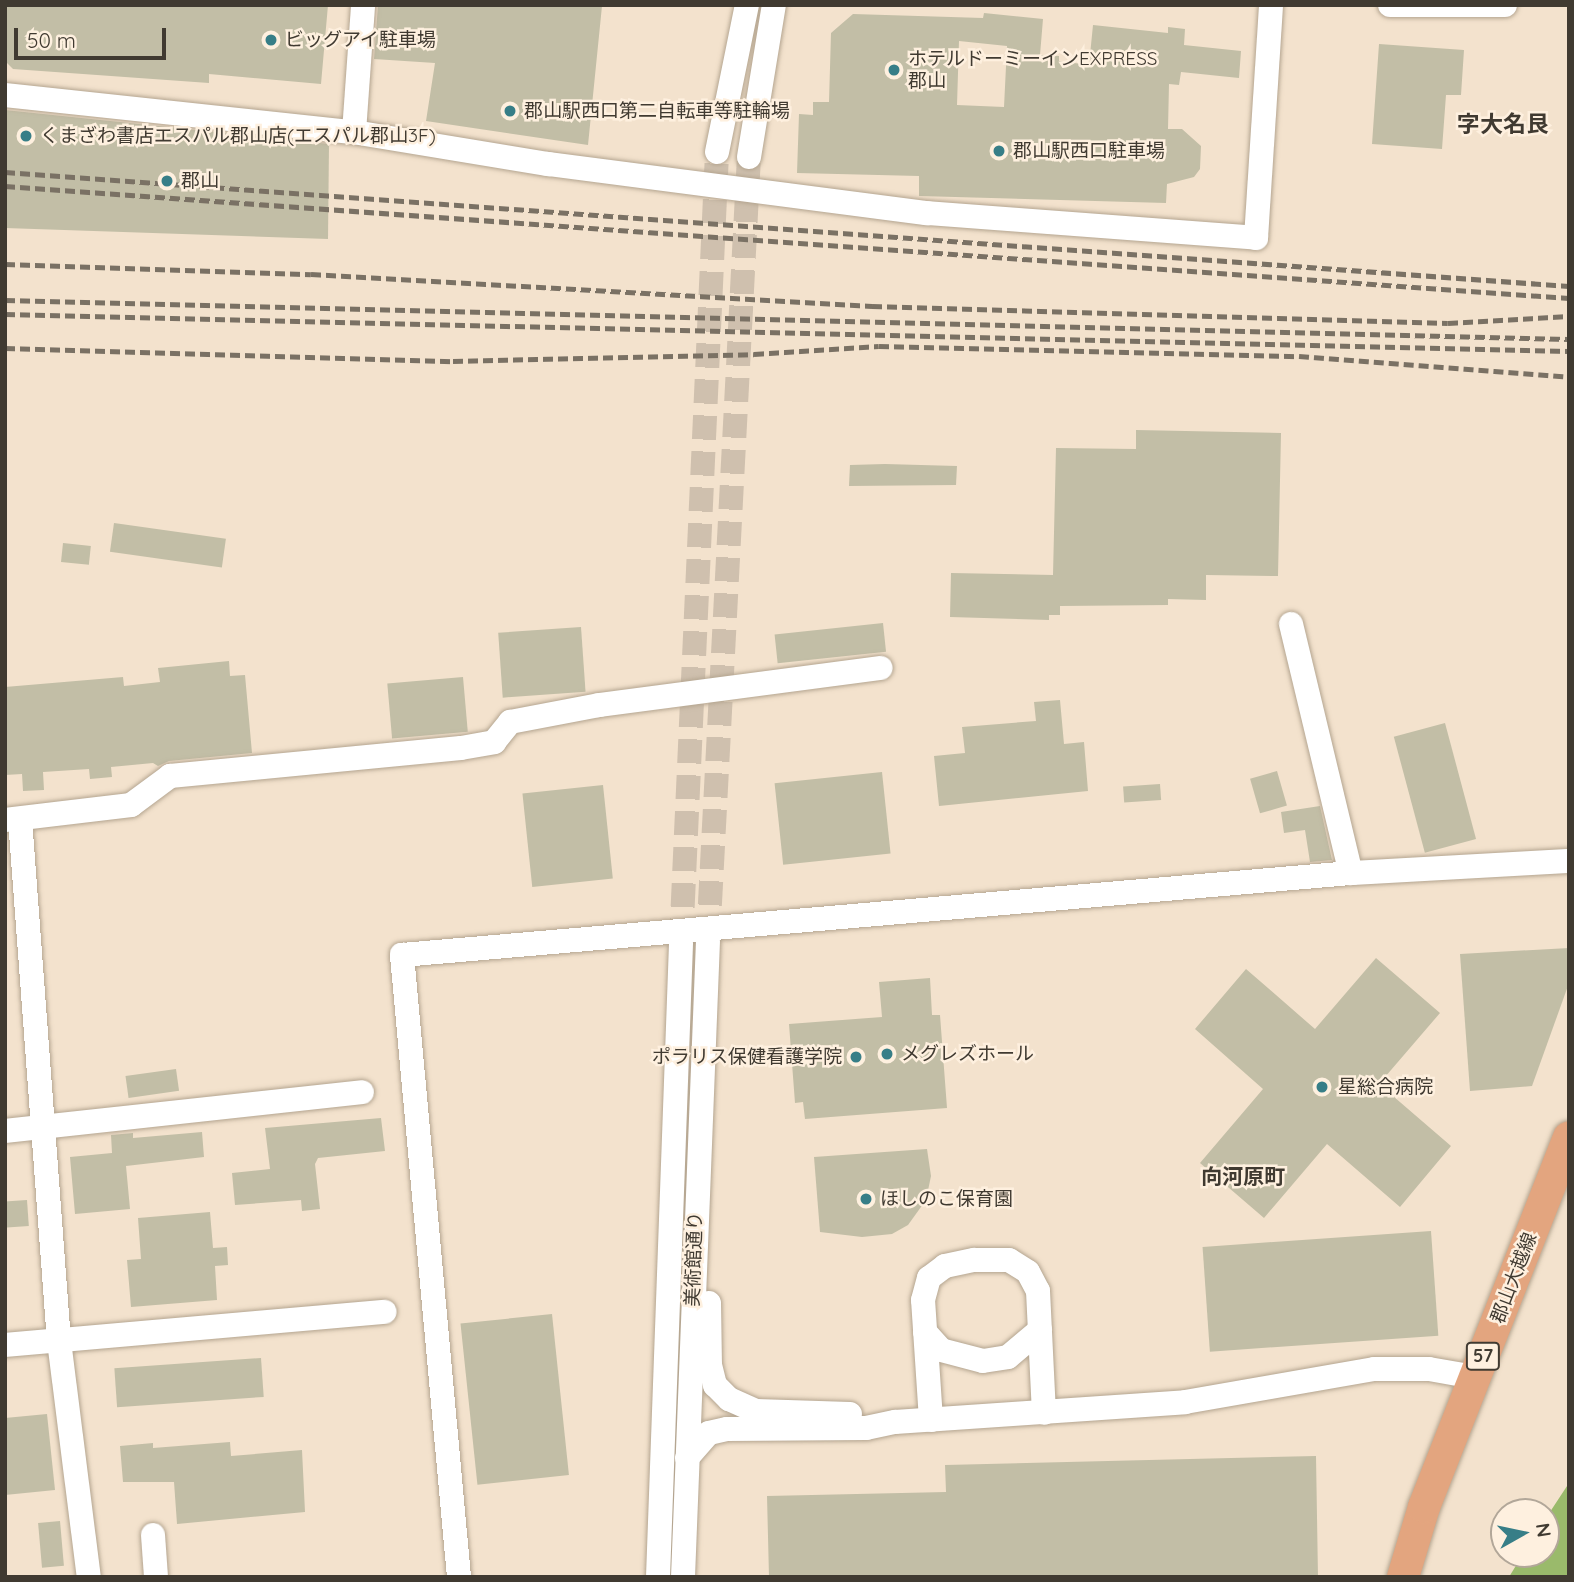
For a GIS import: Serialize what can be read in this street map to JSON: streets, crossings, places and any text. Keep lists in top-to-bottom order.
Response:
{
  "streets": {
    "main road": ["郡山大越線", "57"],
    "street": ["美術館通り"]
  },
  "districts": ["字大名艮", "向河原町"],
  "places": [
    "ビッグアイ駐車場",
    "ホテルドーミーインEXPRESS 郡山",
    "郡山駅西口第二自転車等駐輪場",
    "くまざわ書店エスパル郡山店(エスパル郡山3F)",
    "郡山駅西口駐車場",
    "郡山",
    "メグレズホール",
    "ポラリス保健看護学院",
    "星総合病院",
    "ほしのこ保育園"
  ],
  "scale_bar": "50 m",
  "north": "right"
}
